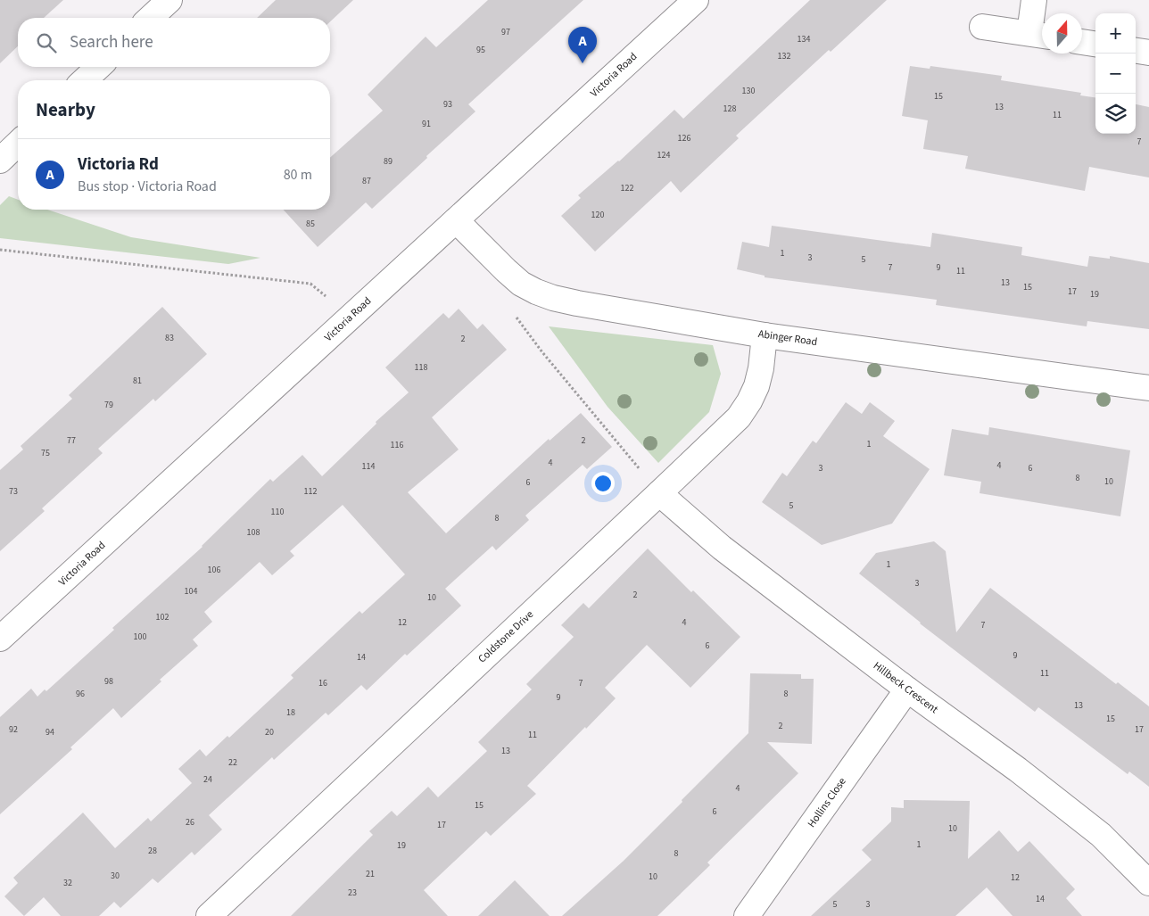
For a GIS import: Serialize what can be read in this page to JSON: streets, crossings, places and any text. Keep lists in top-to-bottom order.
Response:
{
  "streets": {
    "street": [
      "Victoria Road",
      "Abinger Road",
      "Coldstone Drive",
      "Hillbeck Crescent",
      "Hollins Close"
    ]
  },
  "crossings": [
    ["Victoria Road", "Abinger Road"],
    ["Abinger Road", "Coldstone Drive"],
    ["Coldstone Drive", "Hillbeck Crescent"],
    ["Hillbeck Crescent", "Hollins Close"]
  ],
  "house_numbers": [
    "97",
    "134",
    "95",
    "132",
    "130",
    "15",
    "93",
    "13",
    "128",
    "11",
    "91",
    "126",
    "7",
    "124",
    "89",
    "87",
    "122",
    "120",
    "85",
    "1",
    "3",
    "5",
    "7",
    "9",
    "11",
    "13",
    "15",
    "17",
    "19",
    "83",
    "2",
    "118",
    "81",
    "79",
    "77",
    "2",
    "1",
    "116",
    "75",
    "4",
    "4",
    "114",
    "3",
    "6",
    "8",
    "10",
    "6",
    "73",
    "112",
    "5",
    "110",
    "8",
    "108",
    "1",
    "106",
    "3",
    "104",
    "2",
    "10",
    "102",
    "12",
    "4",
    "7",
    "100",
    "6",
    "9",
    "14",
    "11",
    "98",
    "16",
    "7",
    "96",
    "8",
    "9",
    "13",
    "18",
    "15",
    "2",
    "92",
    "17",
    "94",
    "20",
    "11",
    "13",
    "22",
    "24",
    "4",
    "15",
    "6",
    "26",
    "17",
    "10",
    "1",
    "19",
    "28",
    "8",
    "21",
    "30",
    "10",
    "12",
    "32",
    "23",
    "14",
    "5",
    "3"
  ],
  "north": "top",
  "page": {
    "map_buttons": ["+", "−"],
    "search": "Search here",
    "pins": "A",
    "heading": "Nearby",
    "list": [
      {
        "mark": "A",
        "name": "Victoria Rd",
        "note": "Bus stop · Victoria Road",
        "value": "80 m"
      }
    ]
  }
}
